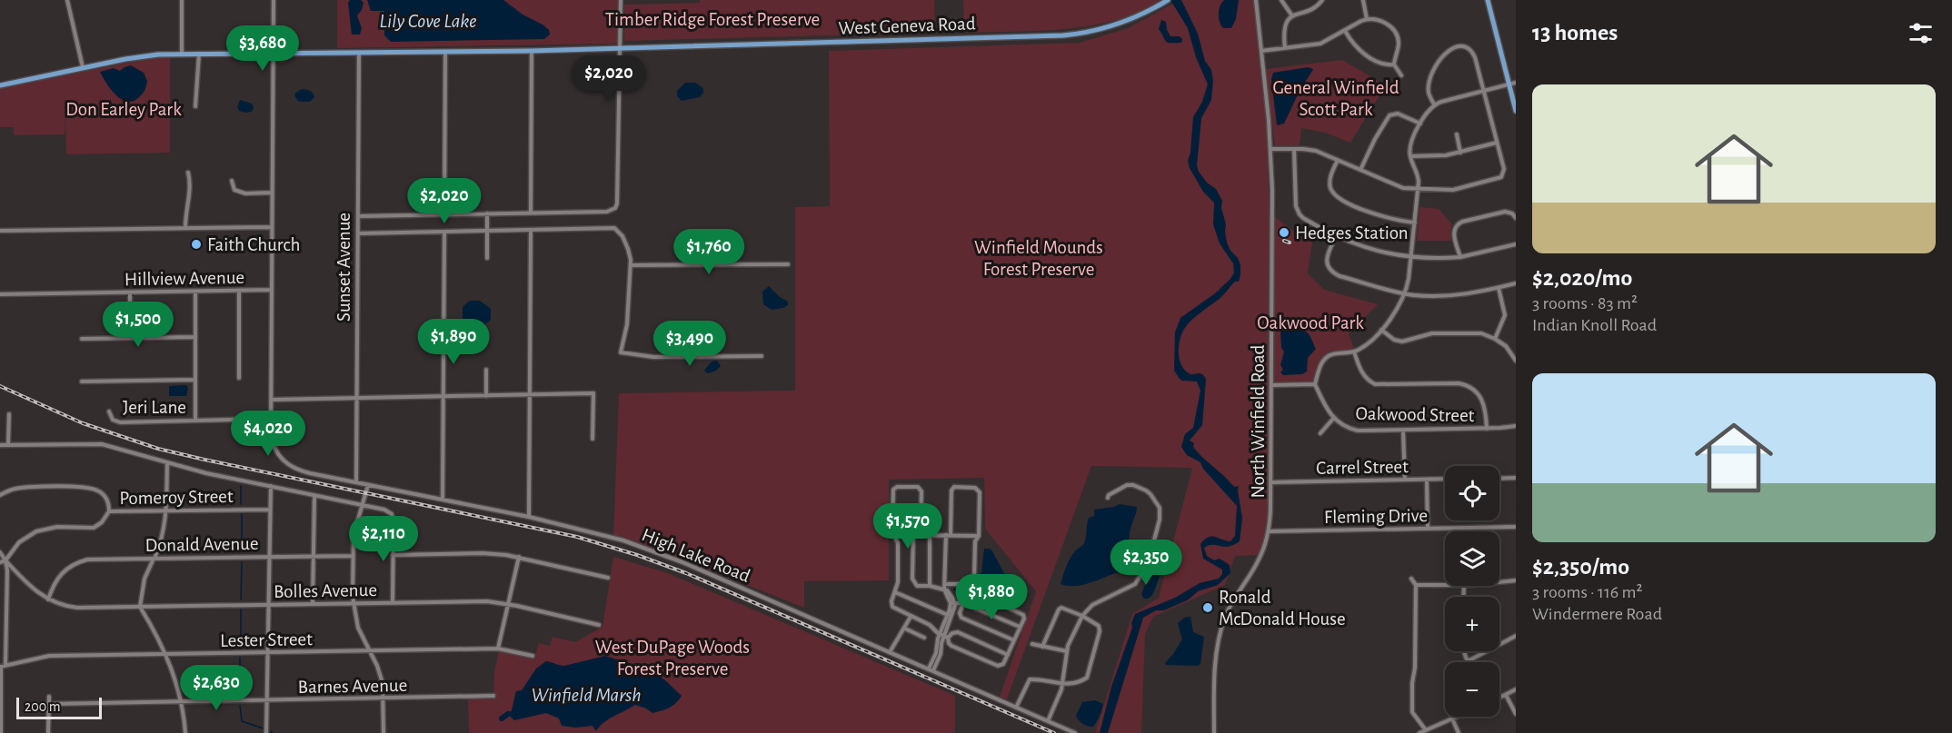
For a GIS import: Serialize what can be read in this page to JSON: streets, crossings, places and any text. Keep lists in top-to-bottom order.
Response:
{
  "streets": {
    "main road": ["West Geneva Road"],
    "street": [
      "Sunset Avenue",
      "Hillview Avenue",
      "Jeri Lane",
      "Oakwood Street",
      "North Winfield Road",
      "Carrel Street",
      "Pomeroy Street",
      "Fleming Drive",
      "Donald Avenue",
      "High Lake Road",
      "Bolles Avenue",
      "Lester Street",
      "Barnes Avenue"
    ]
  },
  "crossings": [
    ["West Geneva Road", "Sunset Avenue"],
    ["Sunset Avenue", "High Lake Road"],
    ["Jeri Lane", "High Lake Road"],
    ["North Winfield Road", "Carrel Street"],
    ["North Winfield Road", "Fleming Drive"],
    ["Donald Avenue", "Bolles Avenue"]
  ],
  "water": ["Lily Cove Lake", "Winfield Marsh"],
  "parks": [
    "Timber Ridge Forest Preserve",
    "General Winfield Scott Park",
    "Don Earley Park",
    "Winfield Mounds Forest Preserve",
    "Oakwood Park",
    "West DuPage Woods Forest Preserve"
  ],
  "places": ["Hedges Station", "Faith Church", "Ronald McDonald House"],
  "scale_bar": "200 m",
  "page": {
    "heading": "13 homes",
    "price": [
      "$3,680",
      "$2,020",
      "$2,020",
      "$1,760",
      "$1,500",
      "$1,890",
      "$3,490",
      "$4,020",
      "$1,570",
      "$2,110",
      "$2,350",
      "$1,880",
      "$2,630"
    ],
    "list": [
      {
        "name": "$2,020/mo",
        "note": "3 rooms · 83 m² · Indian Knoll Road"
      },
      {
        "name": "$2,350/mo",
        "note": "3 rooms · 116 m² · Windermere Road"
      }
    ],
    "map_buttons": ["+", "−"],
    "scale": "200 m"
  }
}
